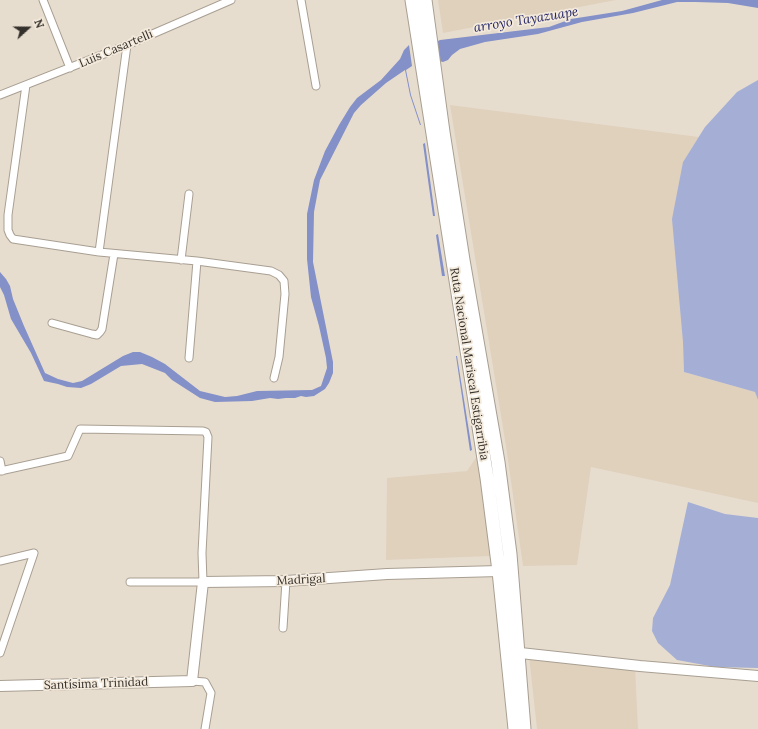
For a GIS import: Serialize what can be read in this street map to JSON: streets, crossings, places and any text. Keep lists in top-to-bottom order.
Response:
{
  "streets": {
    "highway": ["Ruta Nacional Mariscal Estigarribia"],
    "street": ["Luis Casartelli", "Madrigal", "Santísima Trinidad"]
  },
  "crossings": [
    ["Ruta Nacional Mariscal Estigarribia", "Madrigal"]
  ],
  "water": ["arroyo Tayazuape"],
  "north": "right"
}
